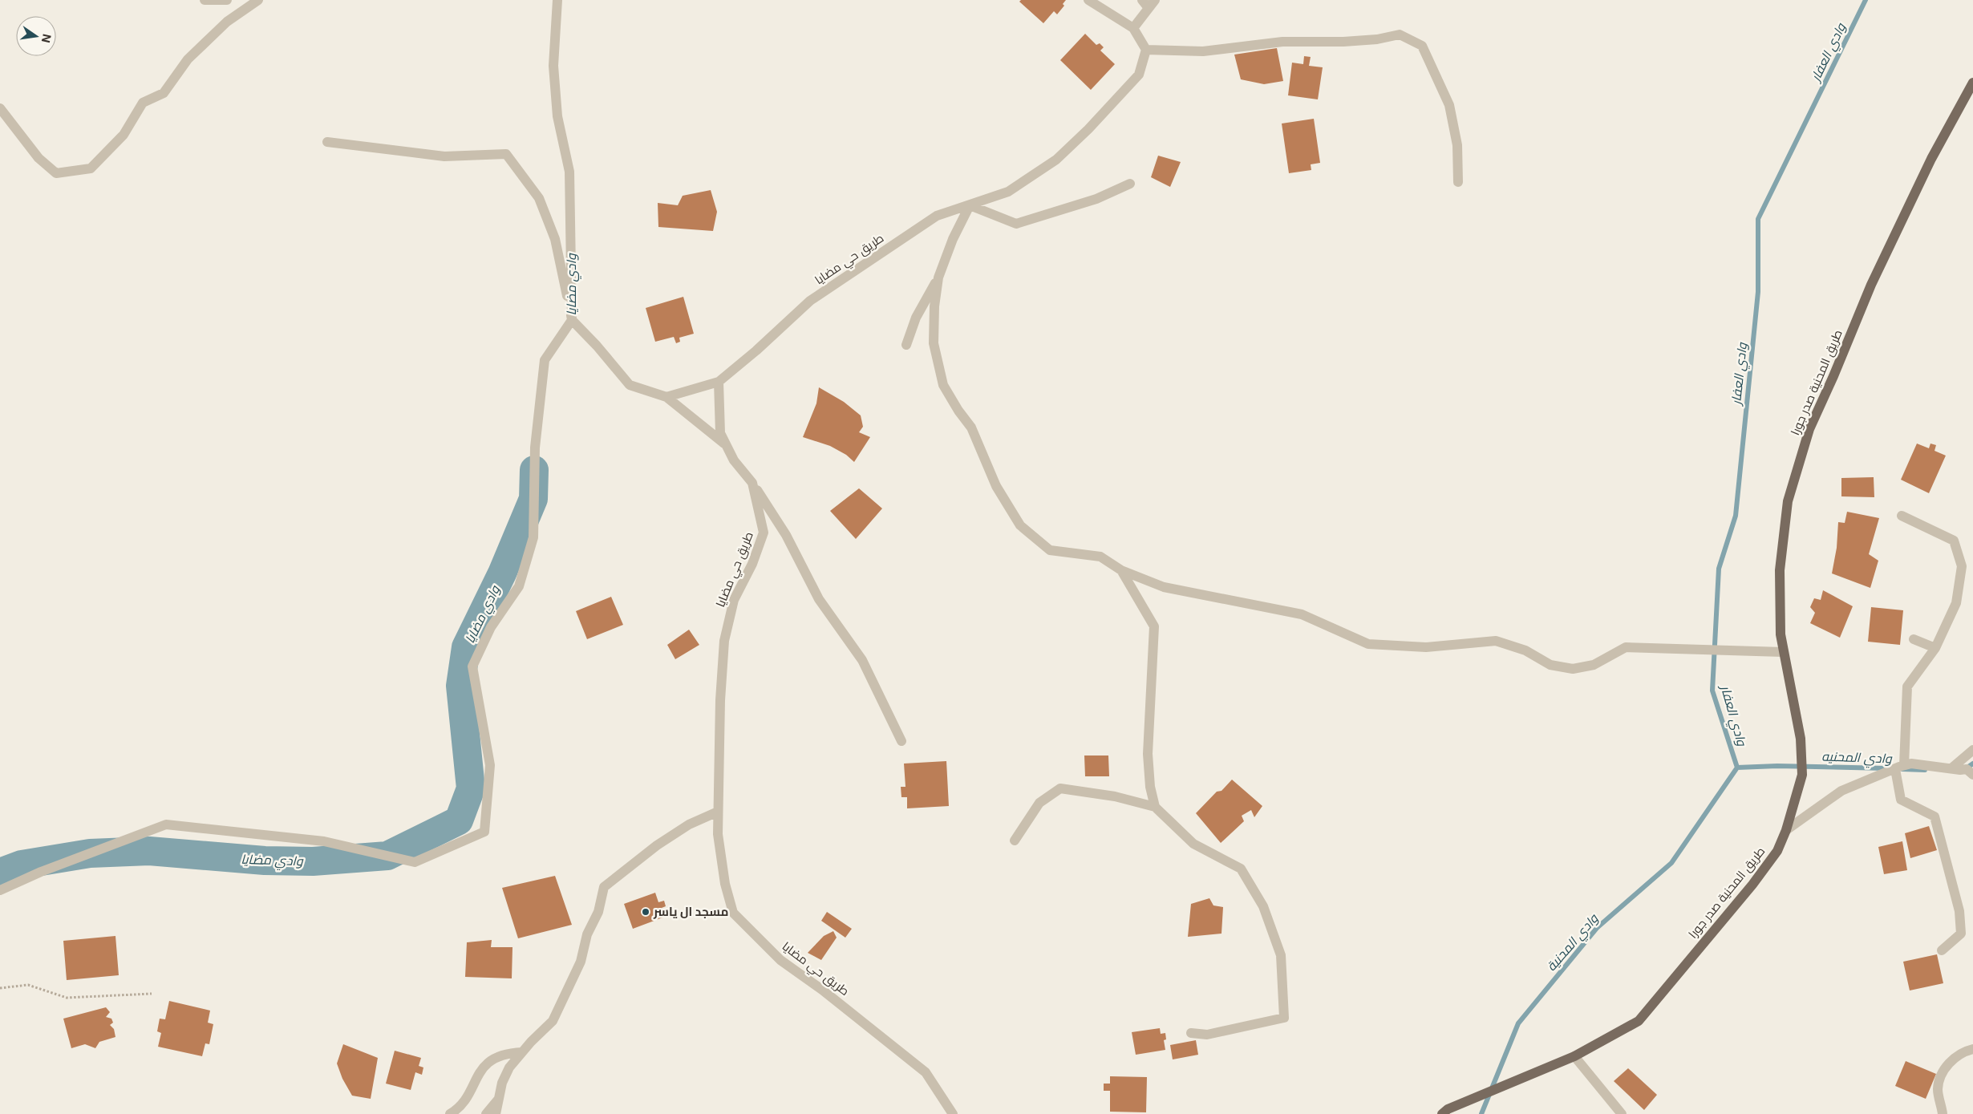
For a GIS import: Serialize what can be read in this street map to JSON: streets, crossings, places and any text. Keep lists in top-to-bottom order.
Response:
{
  "streets": {
    "main road": ["طريق المحنية صدر جورا"],
    "street": ["طريق حي مضايا"]
  },
  "water": [
    "وادي العفار",
    "وادي مضايا",
    "وادي المحنيه",
    "وادي المحنية"
  ],
  "places": ["مسجد ال ياسر"],
  "north": "right"
}
